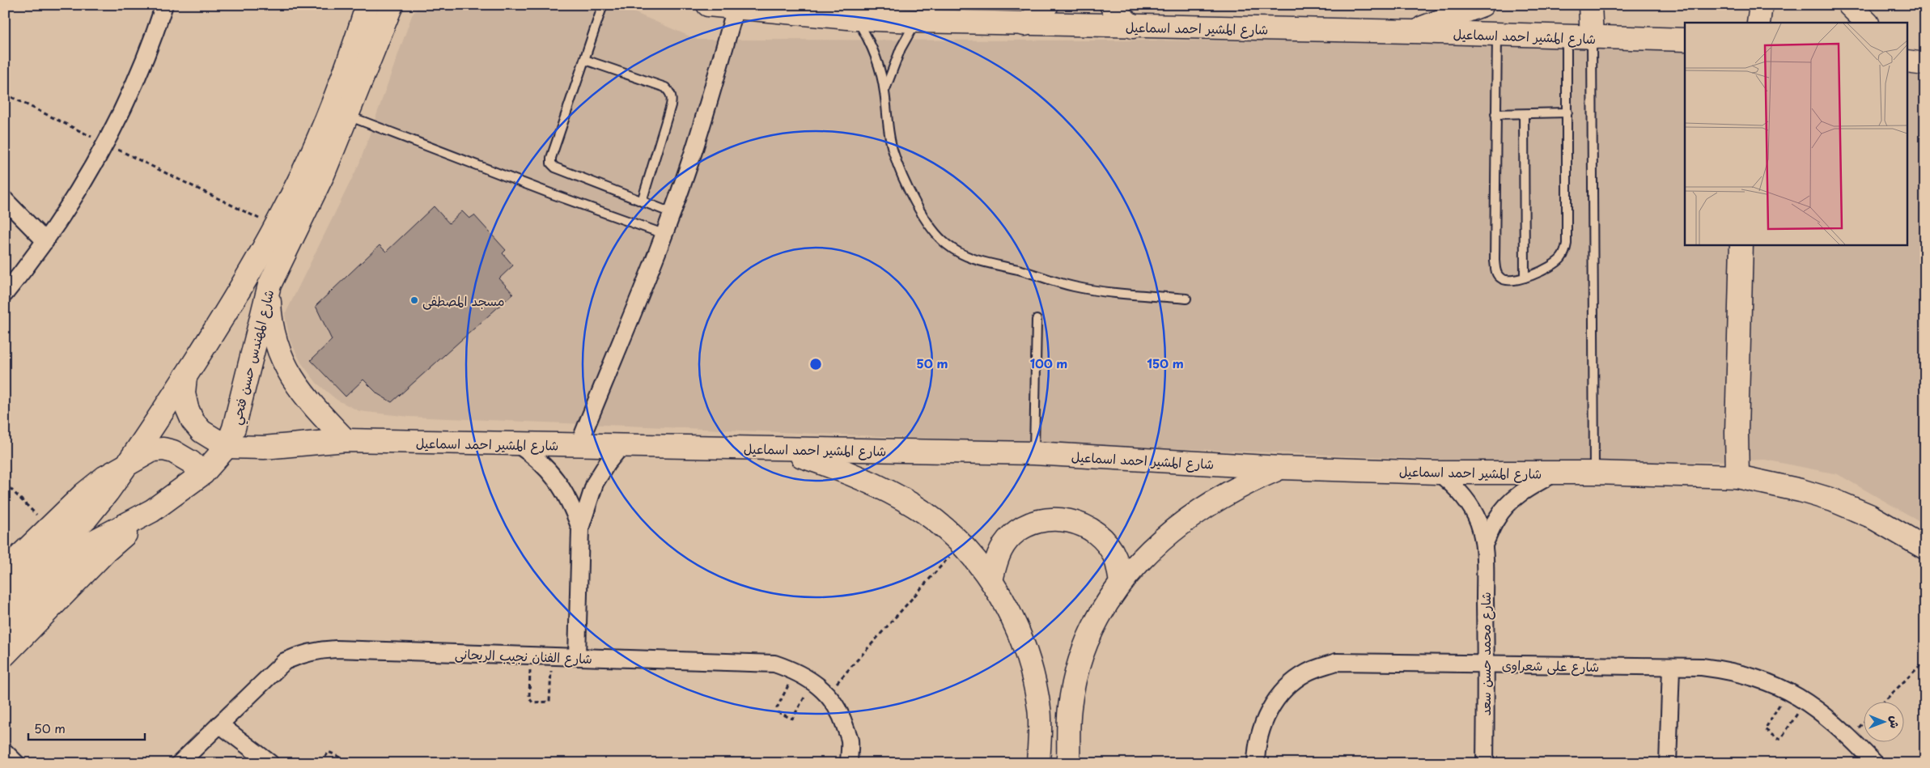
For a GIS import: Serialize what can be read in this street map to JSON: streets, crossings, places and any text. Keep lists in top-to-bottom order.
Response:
{
  "streets": {
    "main road": ["شارع المشير احمد اسماعيل", "شارع المهندس حسن فتحي"],
    "street": ["شارع محمد حسن سعد", "شارع الفنان نجيب الريحانى", "شارع على شعراوى"]
  },
  "crossings": [
    ["شارع المشير احمد اسماعيل", "شارع المهندس حسن فتحي"],
    ["شارع المشير احمد اسماعيل", "شارع محمد حسن سعد"],
    ["شارع محمد حسن سعد", "شارع على شعراوى"]
  ],
  "places": ["مسجد المصطفى"],
  "scale_bar": "50 m",
  "north": "right",
  "rings": ["50 m", "100 m", "150 m"]
}
